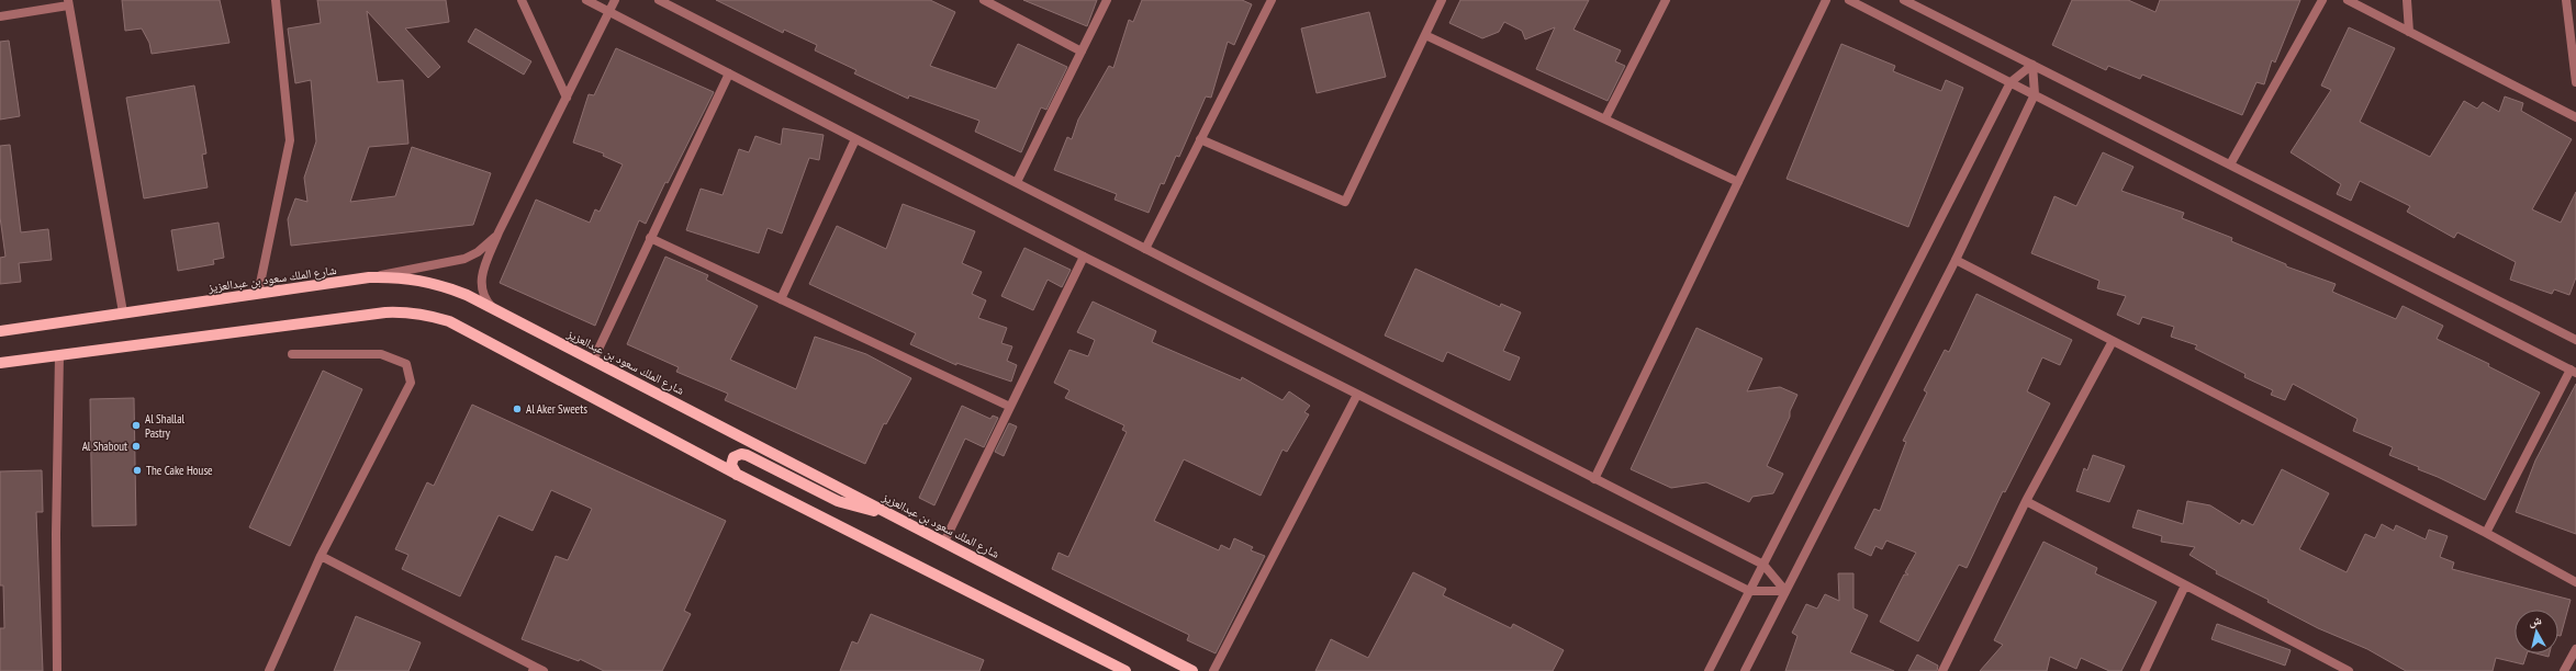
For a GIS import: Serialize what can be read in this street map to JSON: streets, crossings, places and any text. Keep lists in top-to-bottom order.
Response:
{
  "streets": {
    "main road": ["شارع الملك سعود بن عبدالعزيز"]
  },
  "places": [
    "Al Aker Sweets",
    "Al Shallal Pastry",
    "Al Shabout",
    "The Cake House"
  ],
  "north": "top"
}
